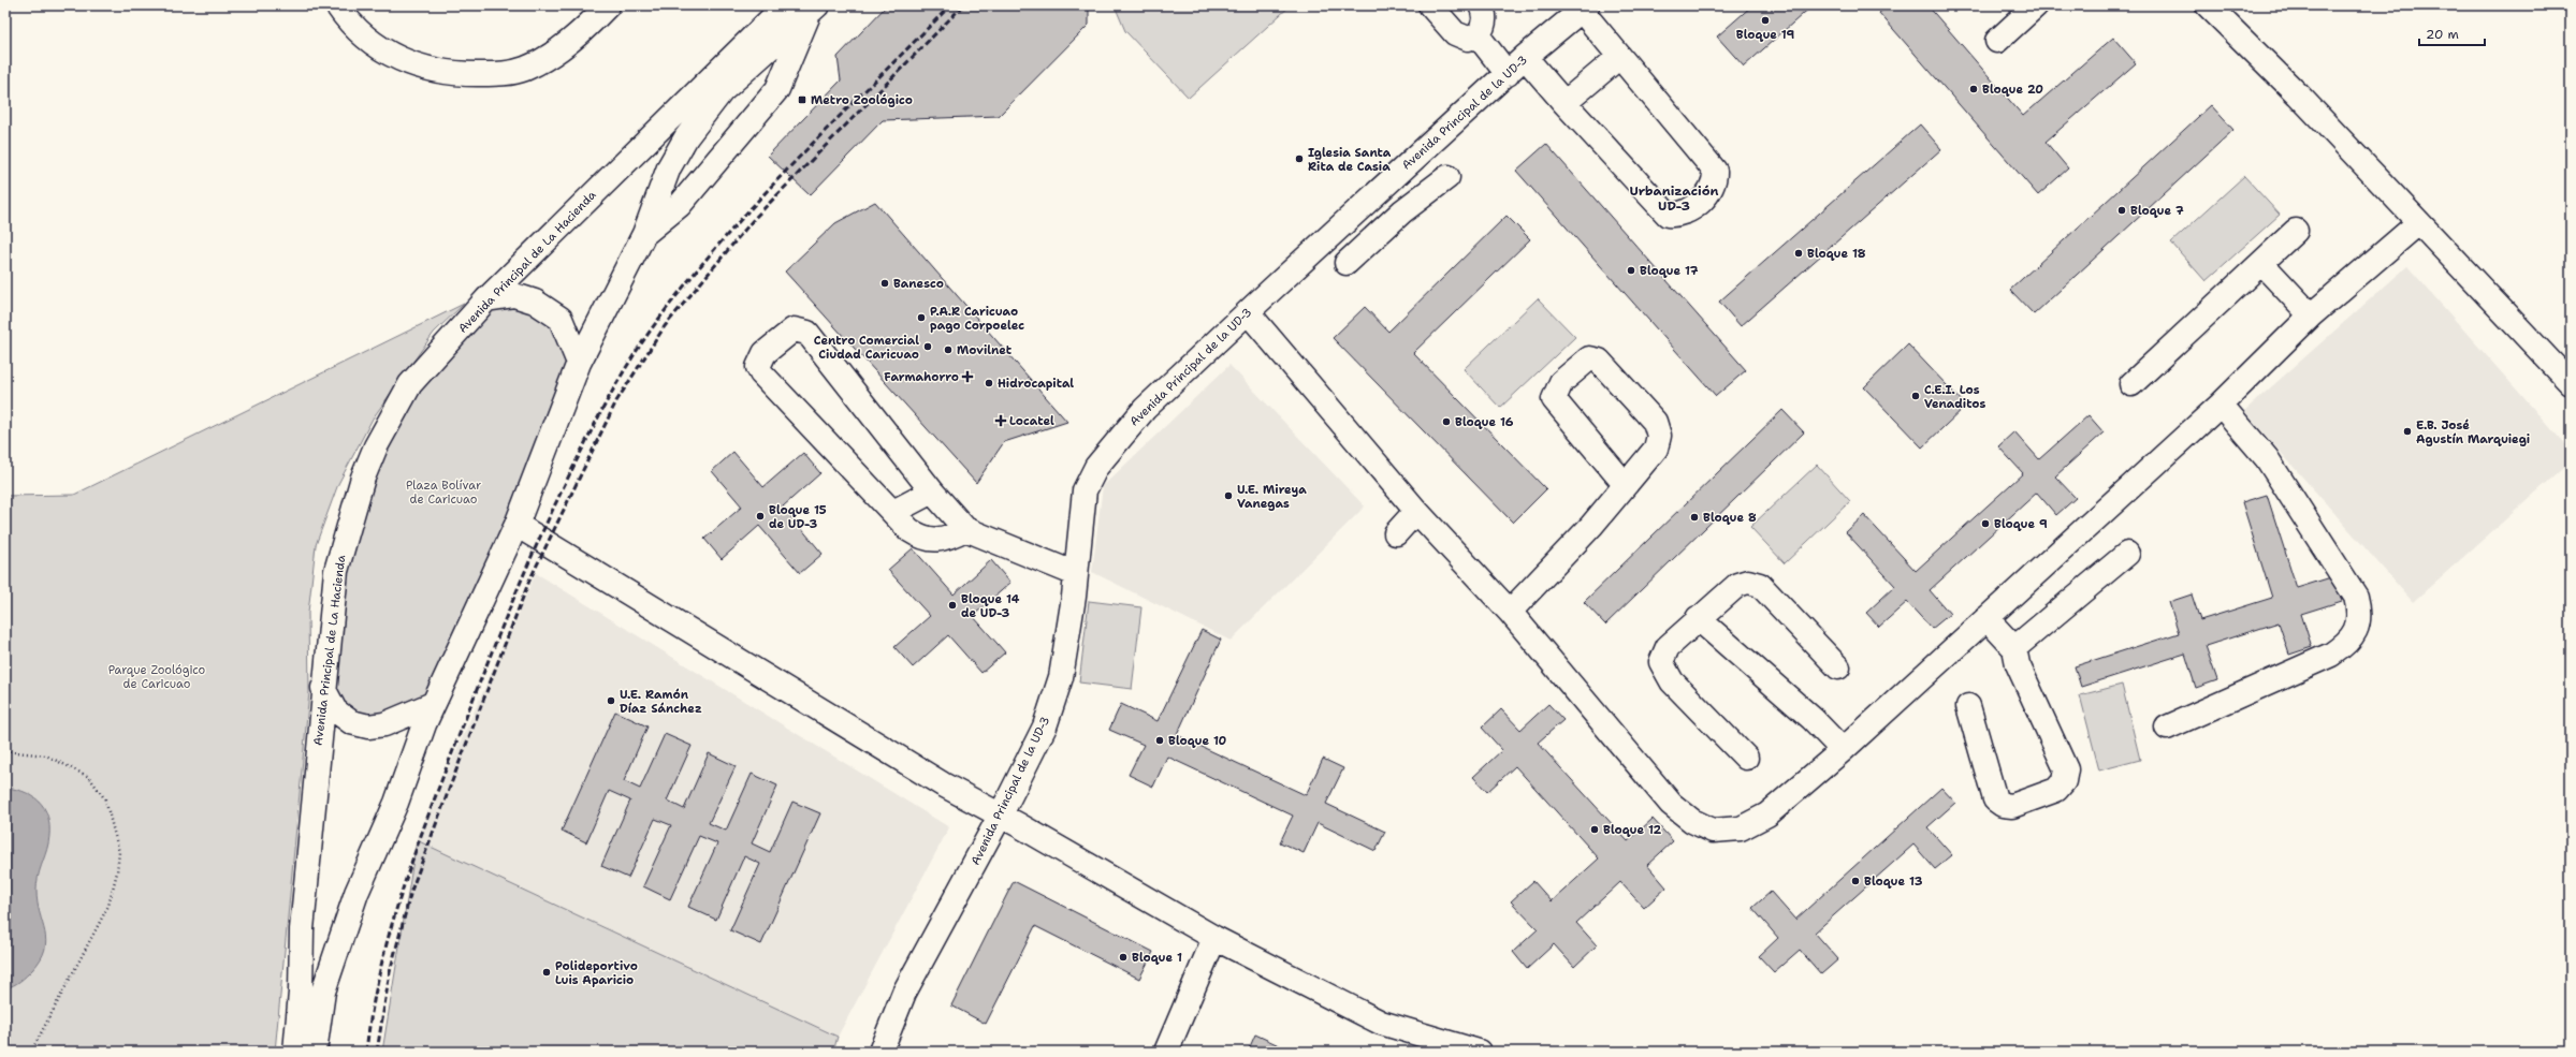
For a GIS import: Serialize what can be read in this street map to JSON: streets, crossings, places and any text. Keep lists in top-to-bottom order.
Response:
{
  "streets": {
    "street": ["Avenida Principal de la UD-3", "Avenida Principal de La Hacienda"]
  },
  "districts": ["Urbanización UD-3"],
  "parks": ["Plaza Bolívar de Caricuao", "Parque Zoológico de Caricuao"],
  "places": {
    "other": [
      "Bloque 19",
      "Bloque 20",
      "Iglesia Santa Rita de Casia",
      "Bloque 7",
      "Bloque 18",
      "Bloque 17",
      "Banesco",
      "P.A.R Caricuao pago Corpoelec",
      "Centro Comercial Ciudad Caricuao",
      "Movilnet",
      "Hidrocapital",
      "C.E.I. Los Venaditos",
      "Bloque 16",
      "E.B. José Agustín Marquiegi",
      "U.E. Mireya Vanegas",
      "Bloque 15 de UD-3",
      "Bloque 8",
      "Bloque 9",
      "Bloque 14 de UD-3",
      "U.E. Ramón Díaz Sánchez",
      "Bloque 10",
      "Bloque 12",
      "Bloque 13",
      "Bloque 1",
      "Polideportivo Luis Aparicio"
    ],
    "transit": ["Metro Zoológico"],
    "health": ["Farmahorro", "Locatel"]
  },
  "scale_bar": "20 m"
}
